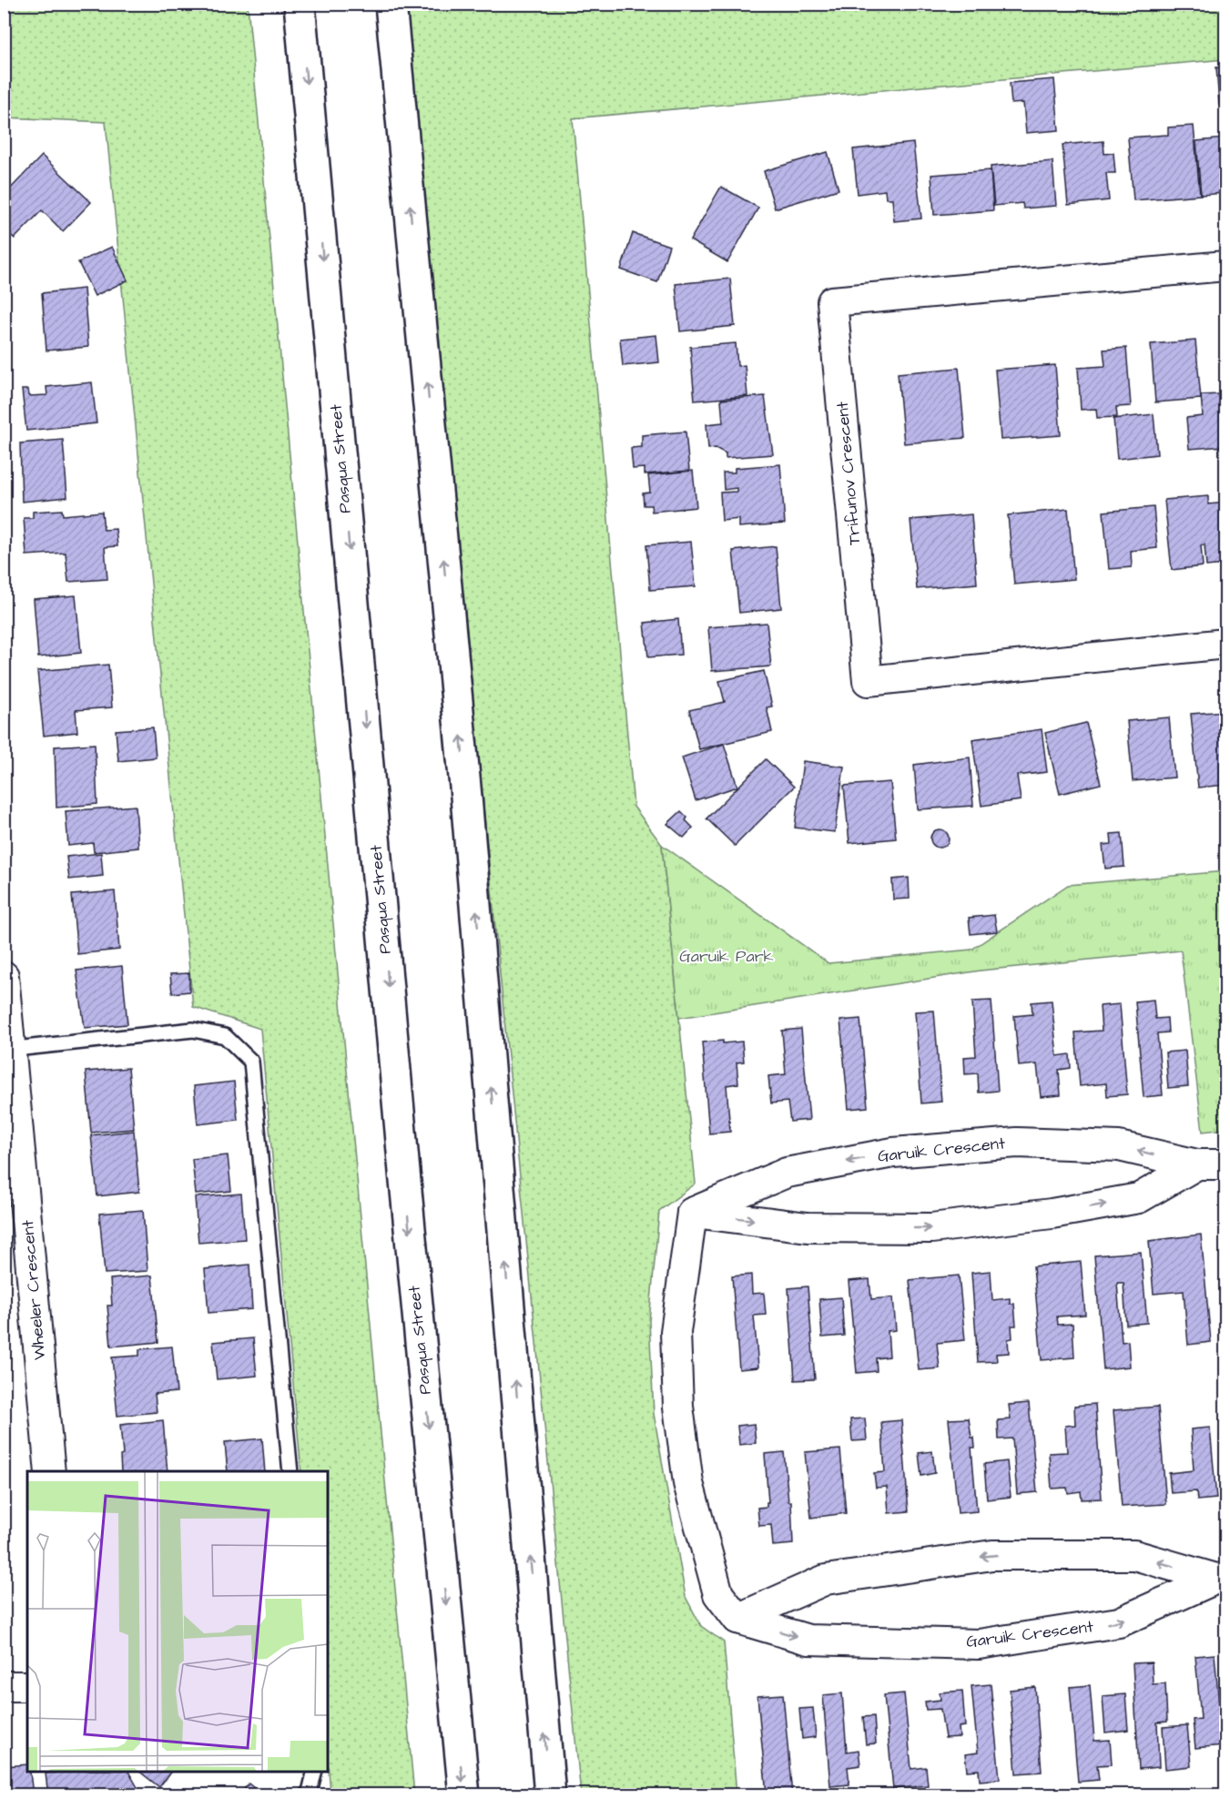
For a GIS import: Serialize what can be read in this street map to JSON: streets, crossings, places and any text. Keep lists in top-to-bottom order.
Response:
{
  "streets": {
    "main road": ["Pasqua Street"],
    "street": ["Trifunov Crescent", "Garuik Crescent", "Wheeler Crescent"]
  },
  "parks": ["Garuik Park"]
}
